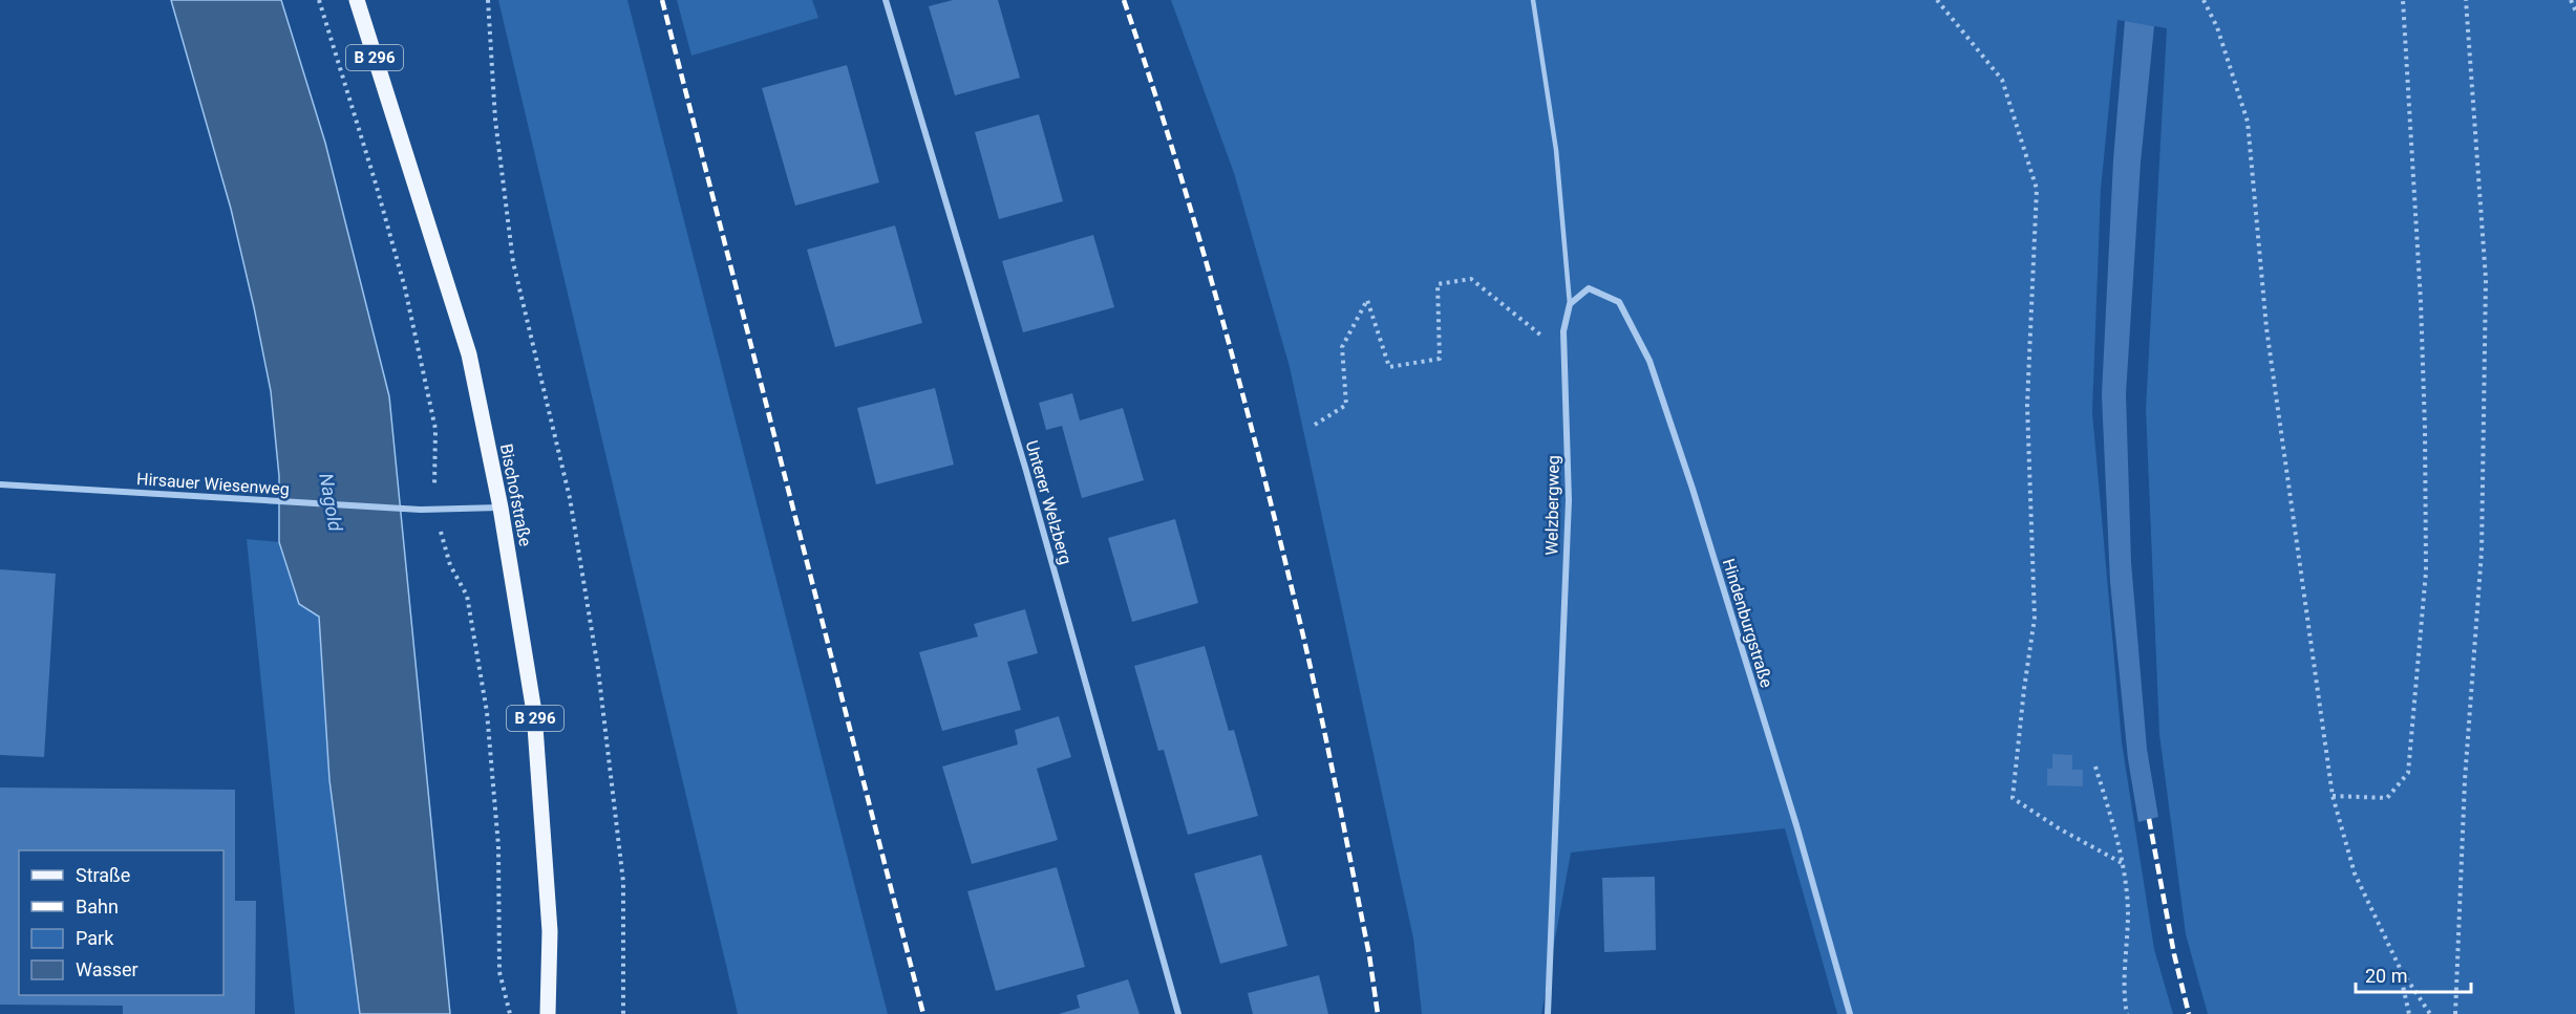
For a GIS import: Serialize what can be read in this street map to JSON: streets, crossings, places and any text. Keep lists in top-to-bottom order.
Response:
{
  "streets": {
    "main road": ["B 296", "Bischofstraße"],
    "street": [
      "Hirsauer Wiesenweg",
      "Unterer Welzberg",
      "Welzbergweg",
      "Hindenburgstraße"
    ]
  },
  "crossings": [
    ["Hirsauer Wiesenweg", "Bischofstraße"],
    ["Welzbergweg", "Hindenburgstraße"]
  ],
  "water": ["Nagold"],
  "legend": [
    "Straße",
    "Bahn",
    "Park",
    "Wasser"
  ],
  "scale_bar": "20 m"
}
